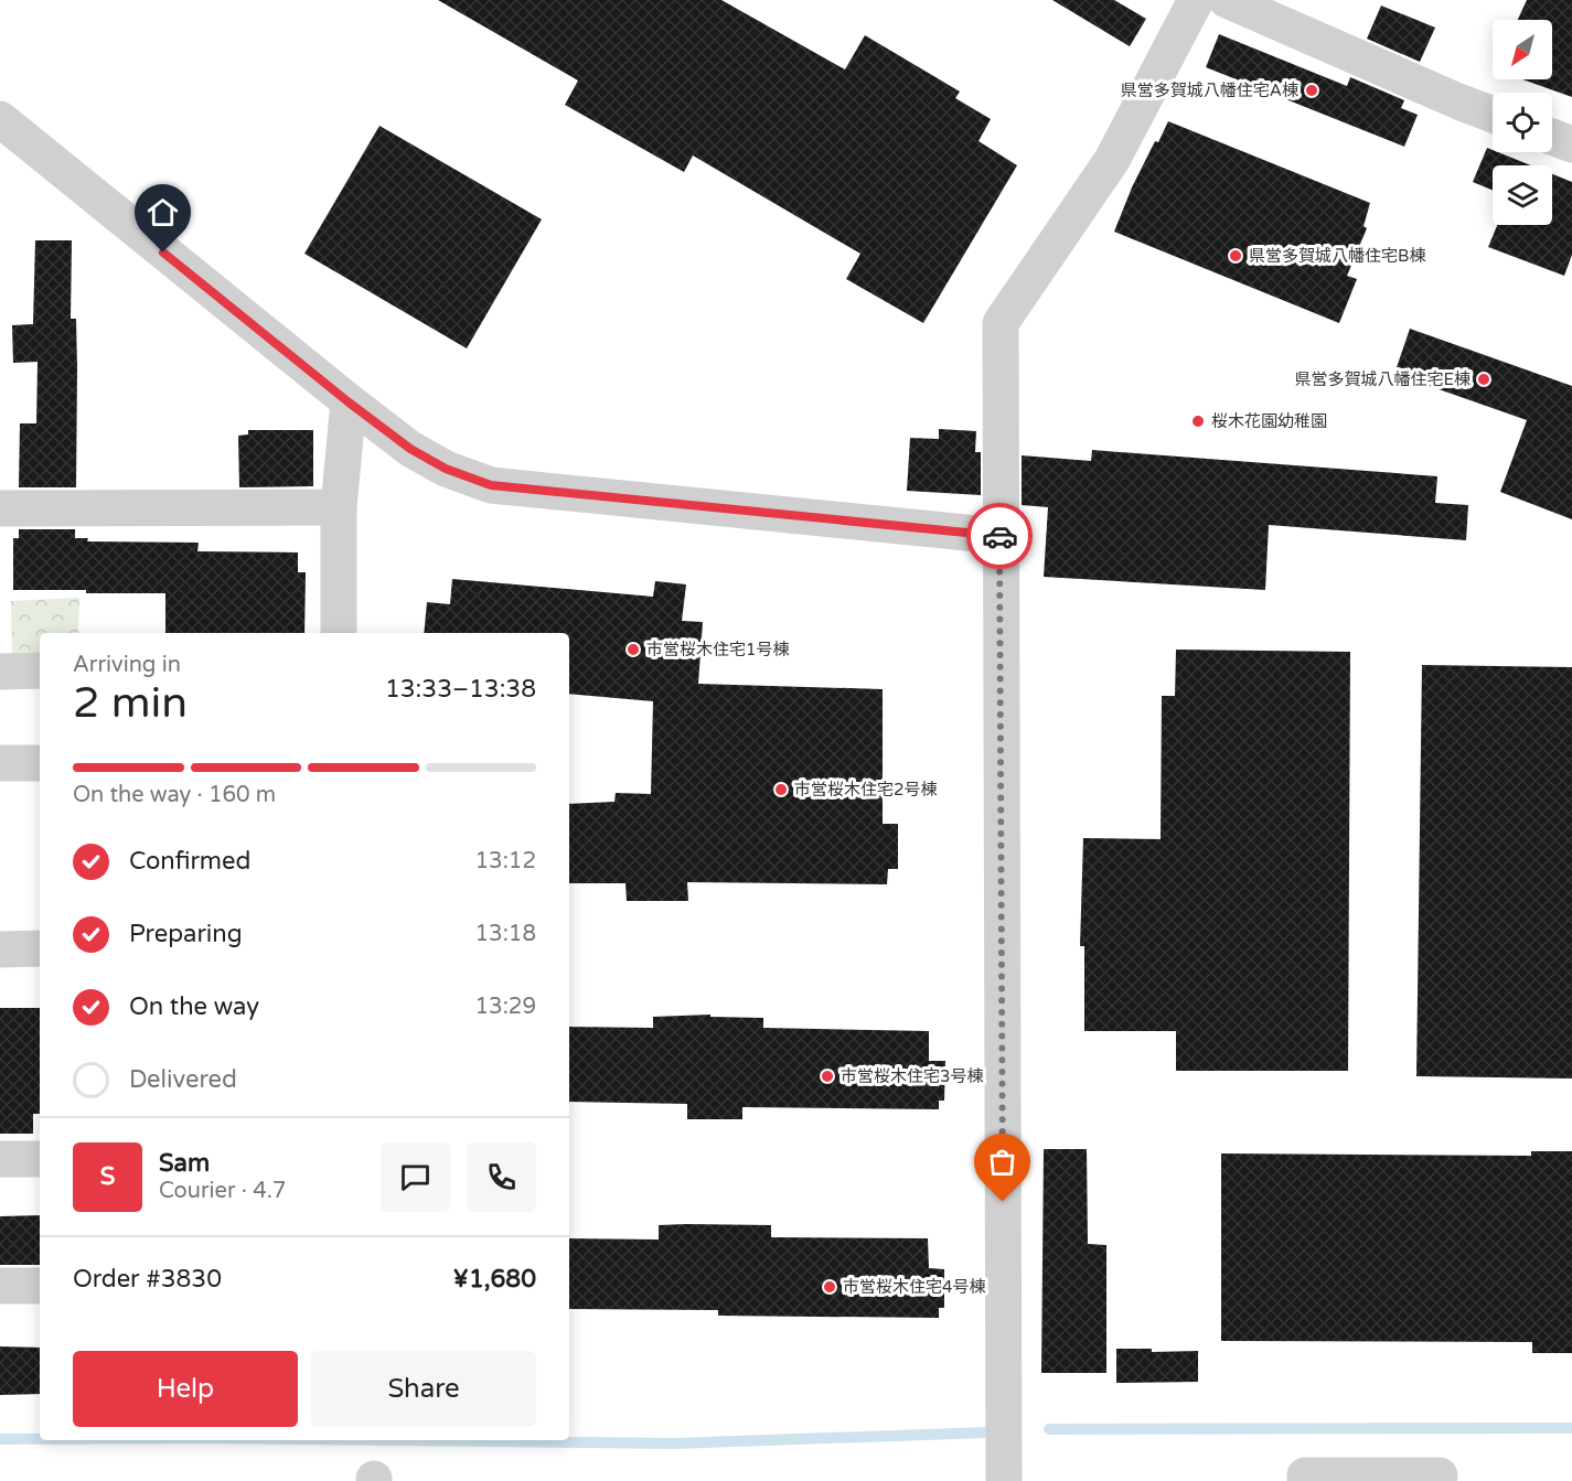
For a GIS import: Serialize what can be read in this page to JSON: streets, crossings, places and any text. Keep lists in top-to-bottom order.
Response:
{
  "places": [
    "県営多賀城八幡住宅A棟",
    "県営多賀城八幡住宅B棟",
    "県営多賀城八幡住宅E棟",
    "桜木花園幼稚園",
    "市営桜木住宅1号棟",
    "市営桜木住宅2号棟",
    "市営桜木住宅3号棟",
    "市営桜木住宅4号棟"
  ],
  "north": "bottom left",
  "page": {
    "heading": ["2 min", "Arriving in", "13:33–13:38"],
    "panel": [
      "Sam",
      "Courier · 4.7",
      "Order #3830",
      "¥1,680"
    ],
    "bar": "On the way · 160 m",
    "list": [
      ["Confirmed", "13:12"],
      ["Preparing", "13:18"],
      ["On the way", "13:29"],
      "Delivered"
    ],
    "round": "S",
    "buttons": ["Help", "Share"]
  }
}
